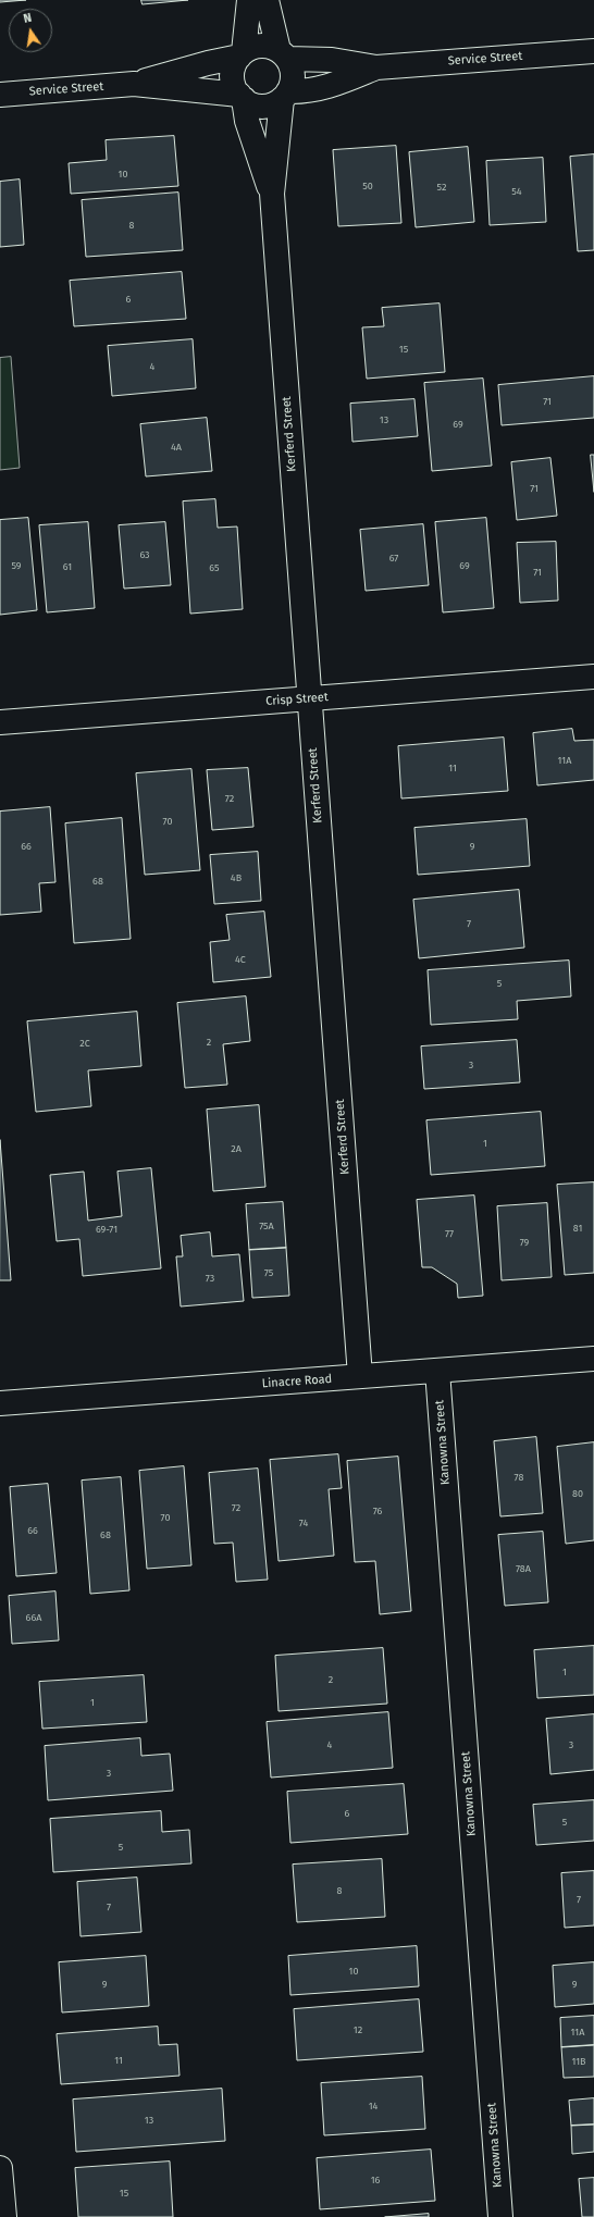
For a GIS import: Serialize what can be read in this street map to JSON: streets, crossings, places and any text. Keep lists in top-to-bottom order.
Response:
{
  "streets": {
    "street": [
      "Service Street",
      "Kerferd Street",
      "Crisp Street",
      "Linacre Road",
      "Kanowna Street"
    ]
  },
  "crossings": [
    ["Service Street", "Kerferd Street"],
    ["Kerferd Street", "Crisp Street"],
    ["Kerferd Street", "Linacre Road"],
    ["Linacre Road", "Kanowna Street"]
  ],
  "house_numbers": [
    "10",
    "50",
    "52",
    "54",
    "8",
    "6",
    "15",
    "4",
    "71",
    "13",
    "69",
    "4A",
    "71",
    "63",
    "67",
    "59",
    "69",
    "61",
    "65",
    "71",
    "11A",
    "11",
    "72",
    "70",
    "66",
    "9",
    "4B",
    "68",
    "7",
    "4C",
    "5",
    "2",
    "2C",
    "3",
    "1",
    "2A",
    "75A",
    "81",
    "69-71",
    "77",
    "79",
    "75",
    "73",
    "78",
    "80",
    "72",
    "76",
    "70",
    "74",
    "66",
    "68",
    "78A",
    "66A",
    "1",
    "2",
    "1",
    "4",
    "3",
    "3",
    "6",
    "5",
    "5",
    "8",
    "7",
    "7",
    "10",
    "9",
    "9",
    "12",
    "11A",
    "11",
    "11B",
    "14",
    "13",
    "16",
    "15"
  ],
  "north": "top"
}
